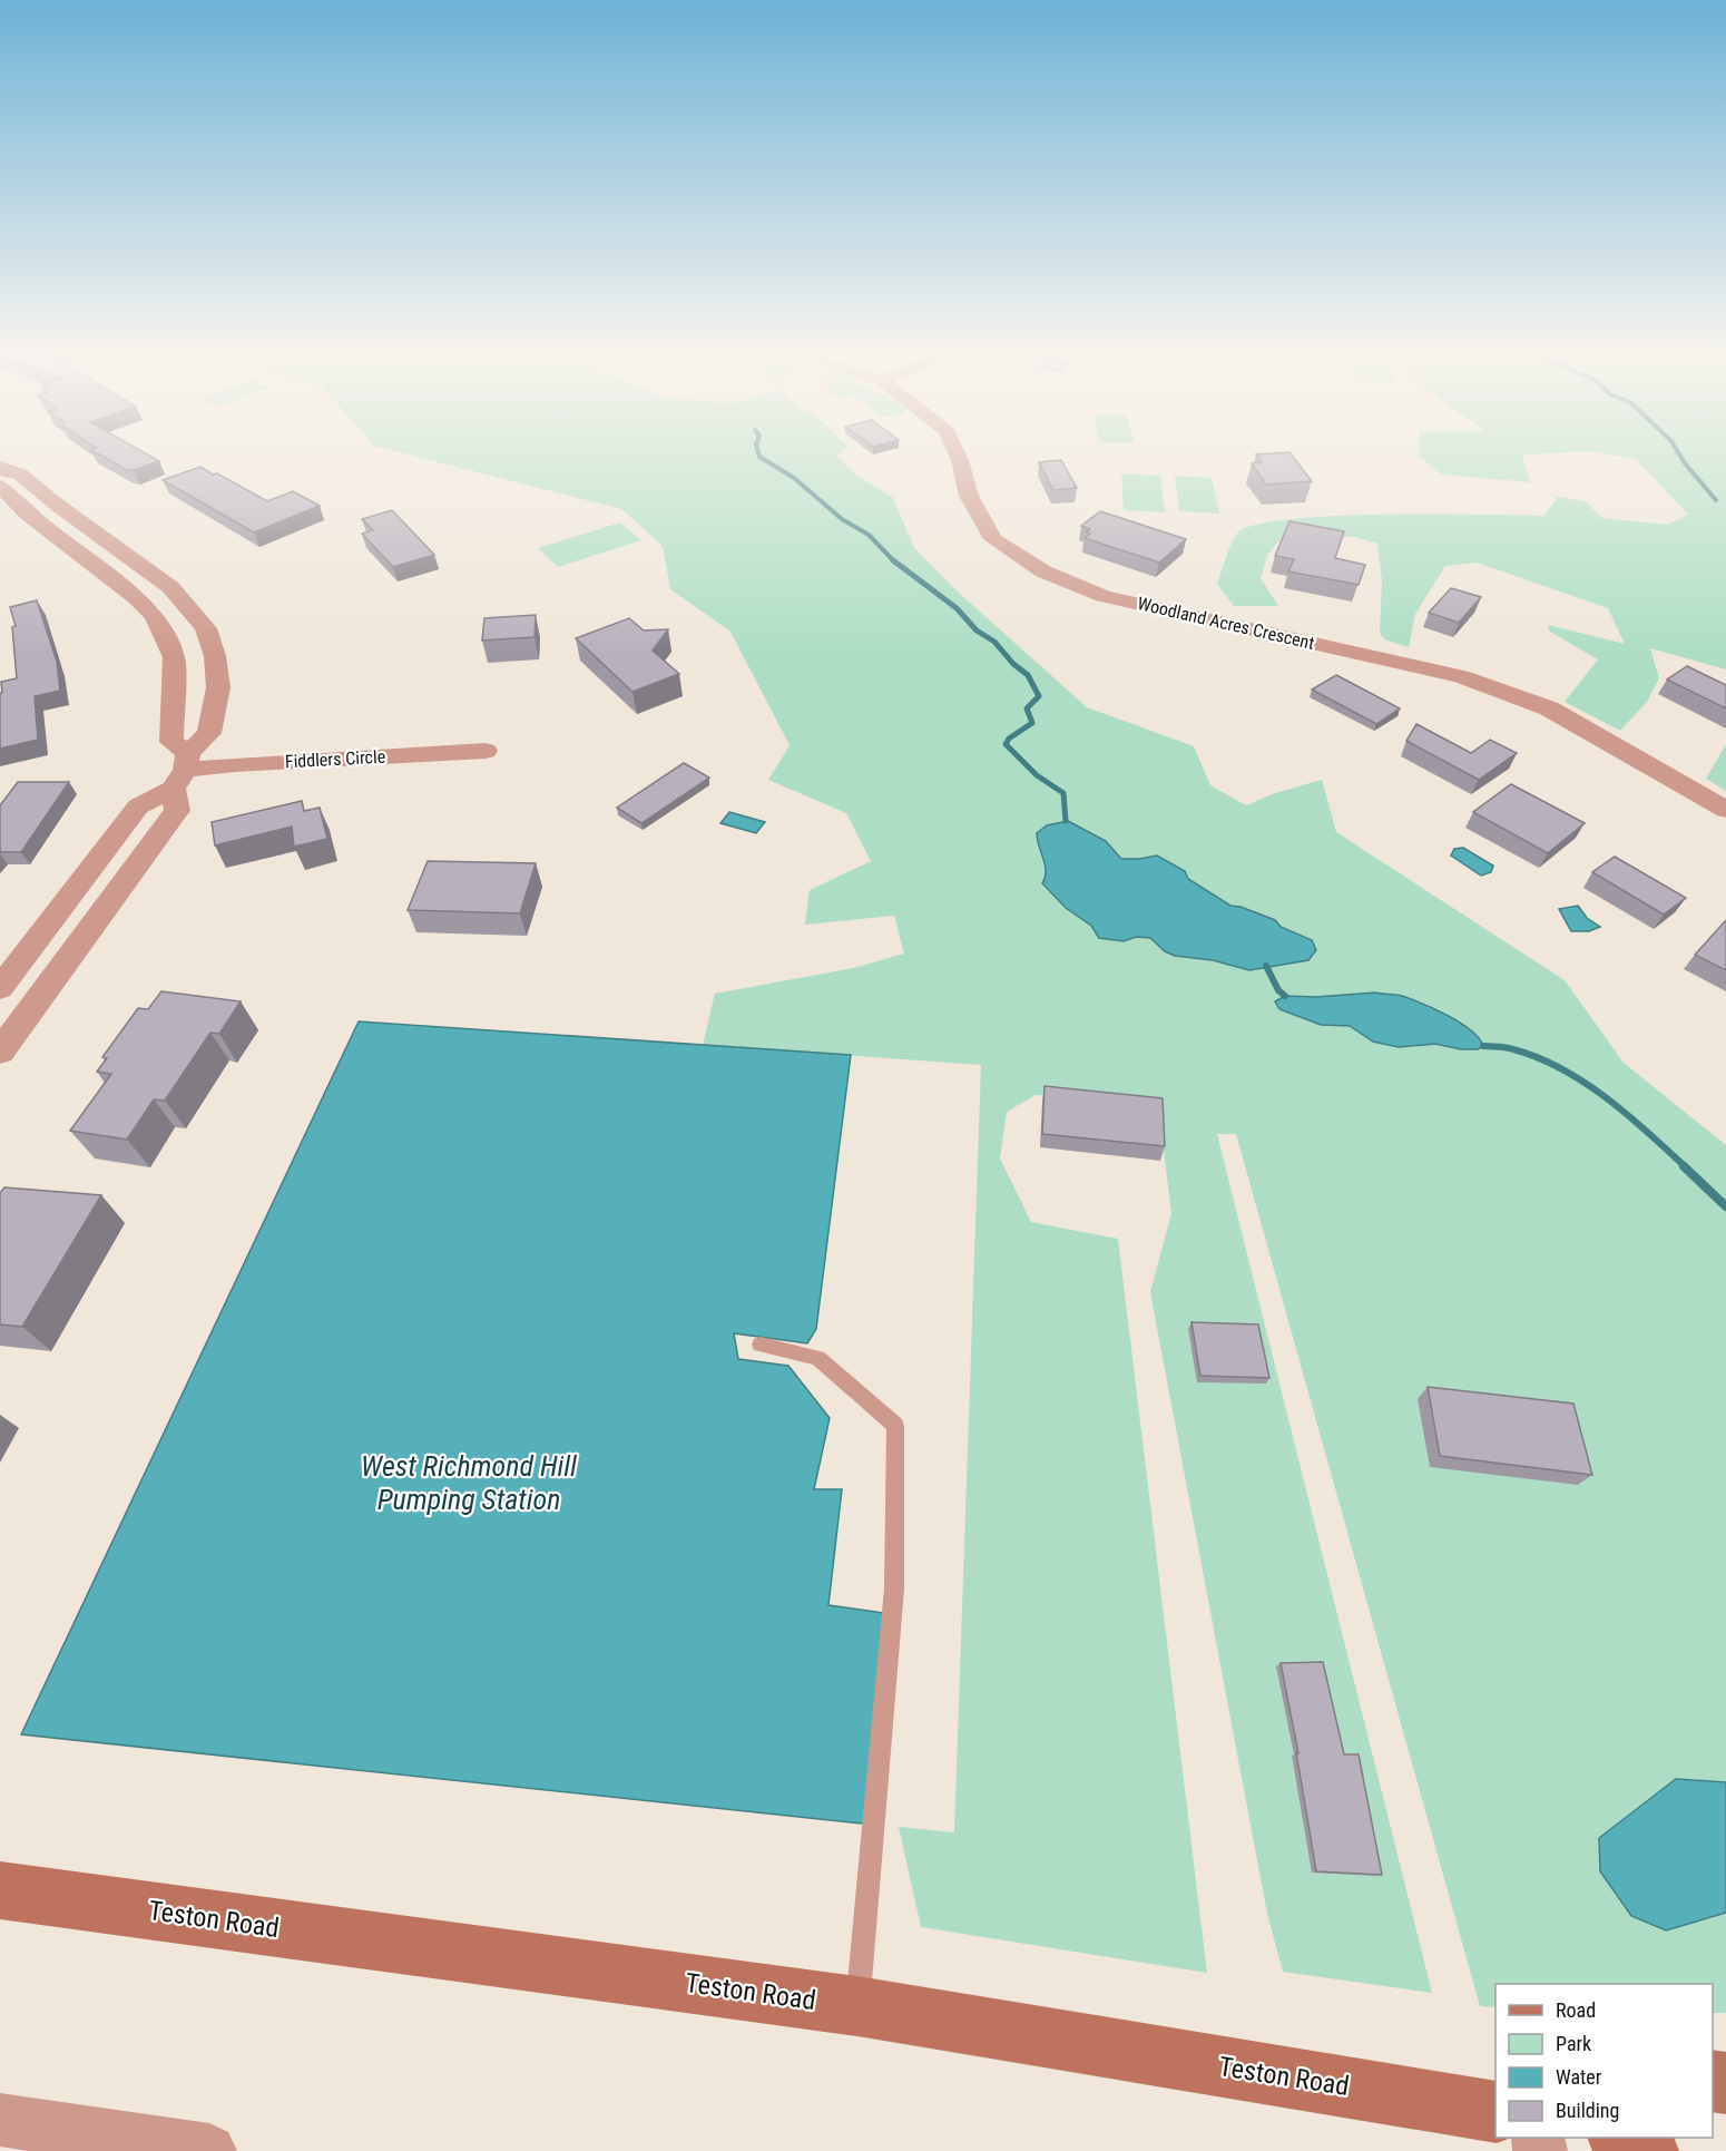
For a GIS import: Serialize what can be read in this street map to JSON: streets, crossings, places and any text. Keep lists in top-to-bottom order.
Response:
{
  "streets": {
    "main road": ["Teston Road"],
    "street": ["Woodland Acres Crescent", "Fiddlers Circle"]
  },
  "water": ["West Richmond Hill Pumping Station"],
  "legend": [
    "Road",
    "Park",
    "Water",
    "Building"
  ]
}
